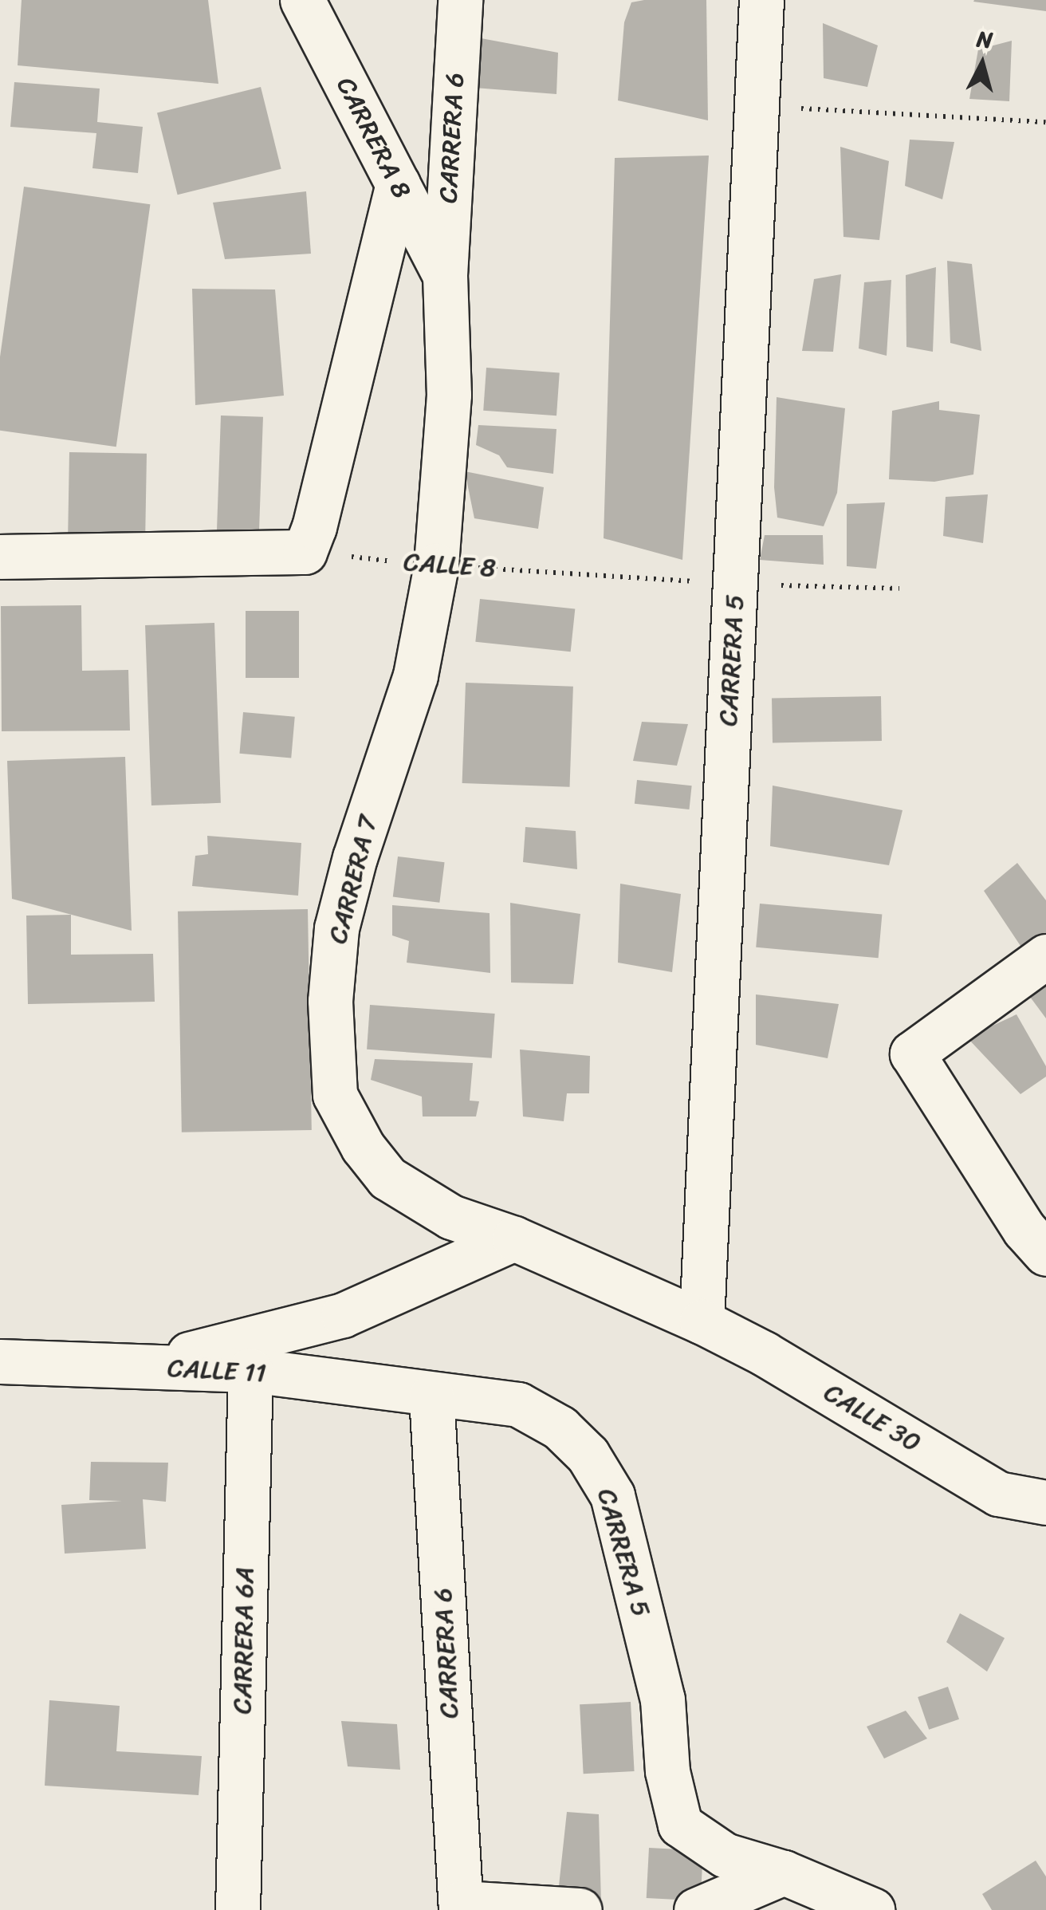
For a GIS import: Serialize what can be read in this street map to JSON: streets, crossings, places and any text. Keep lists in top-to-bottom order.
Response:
{
  "streets": {
    "street": [
      "CARRERA 8",
      "CARRERA 6",
      "CARRERA 5",
      "CARRERA 7",
      "CALLE 11",
      "CALLE 30",
      "CARRERA 6A"
    ],
    "path": ["CALLE 8"]
  },
  "crossings": [
    ["CARRERA 8", "CARRERA 6"],
    ["CARRERA 8", "CARRERA 7"],
    ["CARRERA 6", "CARRERA 5"],
    ["CARRERA 6", "CARRERA 7"],
    ["CARRERA 6", "CALLE 11"],
    ["CALLE 8", "CARRERA 5"],
    ["CALLE 8", "CARRERA 7"],
    ["CARRERA 5", "CARRERA 7"],
    ["CARRERA 5", "CALLE 11"],
    ["CARRERA 5", "CALLE 30"],
    ["CARRERA 7", "CALLE 30"],
    ["CALLE 11", "CARRERA 6A"]
  ],
  "north": "top"
}
